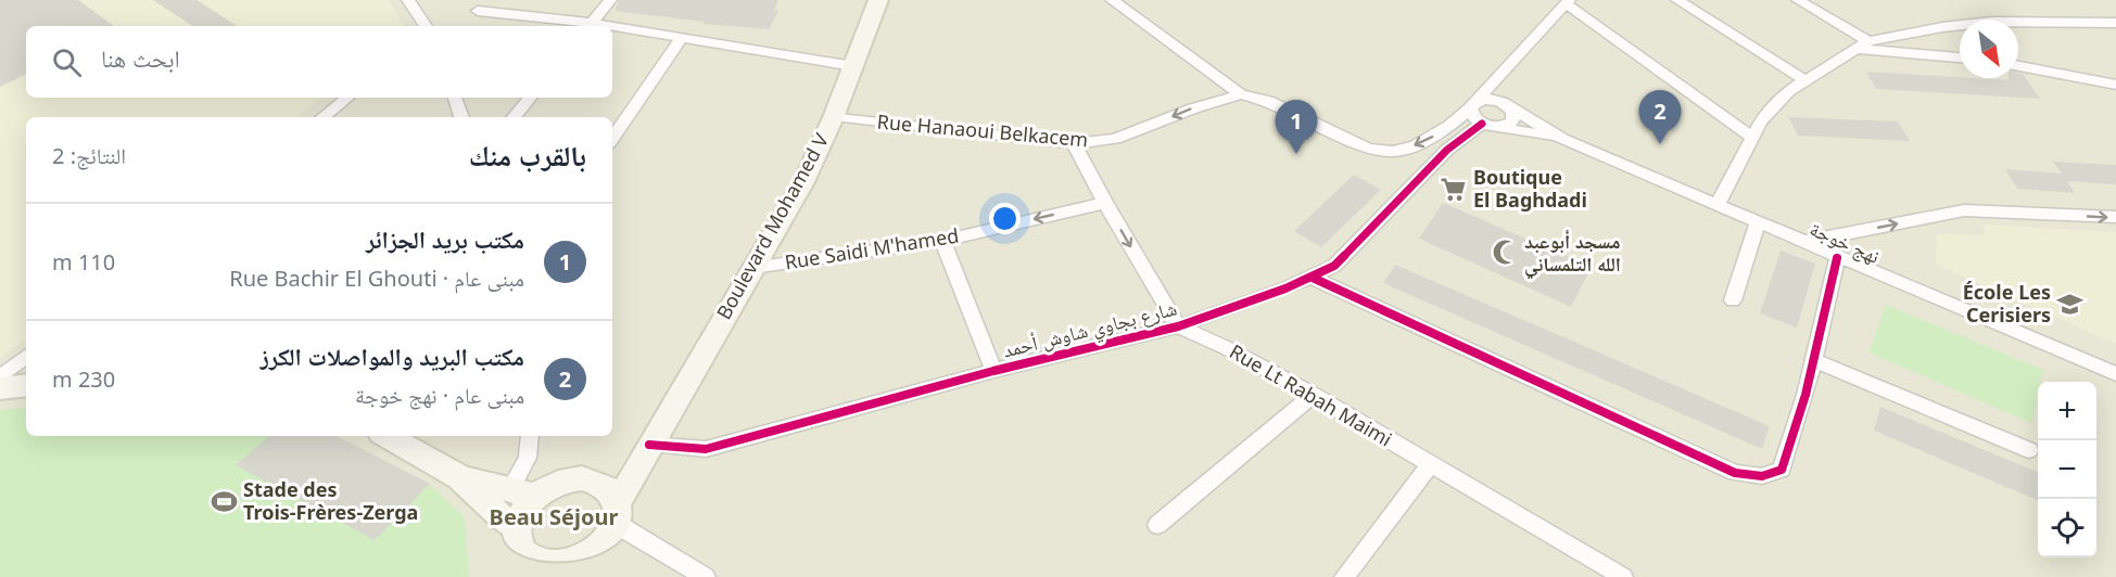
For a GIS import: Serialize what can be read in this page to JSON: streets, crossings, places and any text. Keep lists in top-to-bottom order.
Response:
{
  "streets": {
    "main road": ["Boulevard Mohamed V"],
    "street": [
      "Rue Hanaoui Belkacem",
      "نهج خوجة",
      "Rue Saidi M'hamed",
      "شارع بجاوي شاوش أحمد",
      "Rue Lt Rabah Maimi"
    ]
  },
  "crossings": [
    ["Rue Hanaoui Belkacem", "Boulevard Mohamed V"],
    ["Boulevard Mohamed V", "Rue Saidi M'hamed"],
    ["Boulevard Mohamed V", "شارع بجاوي شاوش أحمد"],
    ["نهج خوجة", "شارع بجاوي شاوش أحمد"],
    ["شارع بجاوي شاوش أحمد", "Rue Lt Rabah Maimi"]
  ],
  "one_way": ["Rue Hanaoui Belkacem", "Rue Saidi M'hamed"],
  "districts": ["Beau Séjour"],
  "places": {
    "supermarket": ["Boutique El Baghdadi"],
    "mosque": ["مسجد أبوعبد الله التلمساني"],
    "school or university": ["École Les Cerisiers"],
    "sports": ["Stade des Trois-Frères-Zerga"]
  },
  "north": "bottom right",
  "page": {
    "search": "ابحث هنا",
    "pins": ["2", "1"],
    "heading": ["بالقرب منك", "النتائج: 2"],
    "list": [
      {
        "mark": "1",
        "name": "مكتب بريد الجزائر",
        "note": "مبنى عام · Rue Bachir El Ghouti",
        "value": "110 m"
      },
      {
        "mark": "2",
        "name": "مكتب البريد والمواصلات الكرز",
        "note": "مبنى عام · نهج خوجة",
        "value": "230 m"
      }
    ],
    "map_buttons": ["+", "−"]
  }
}
